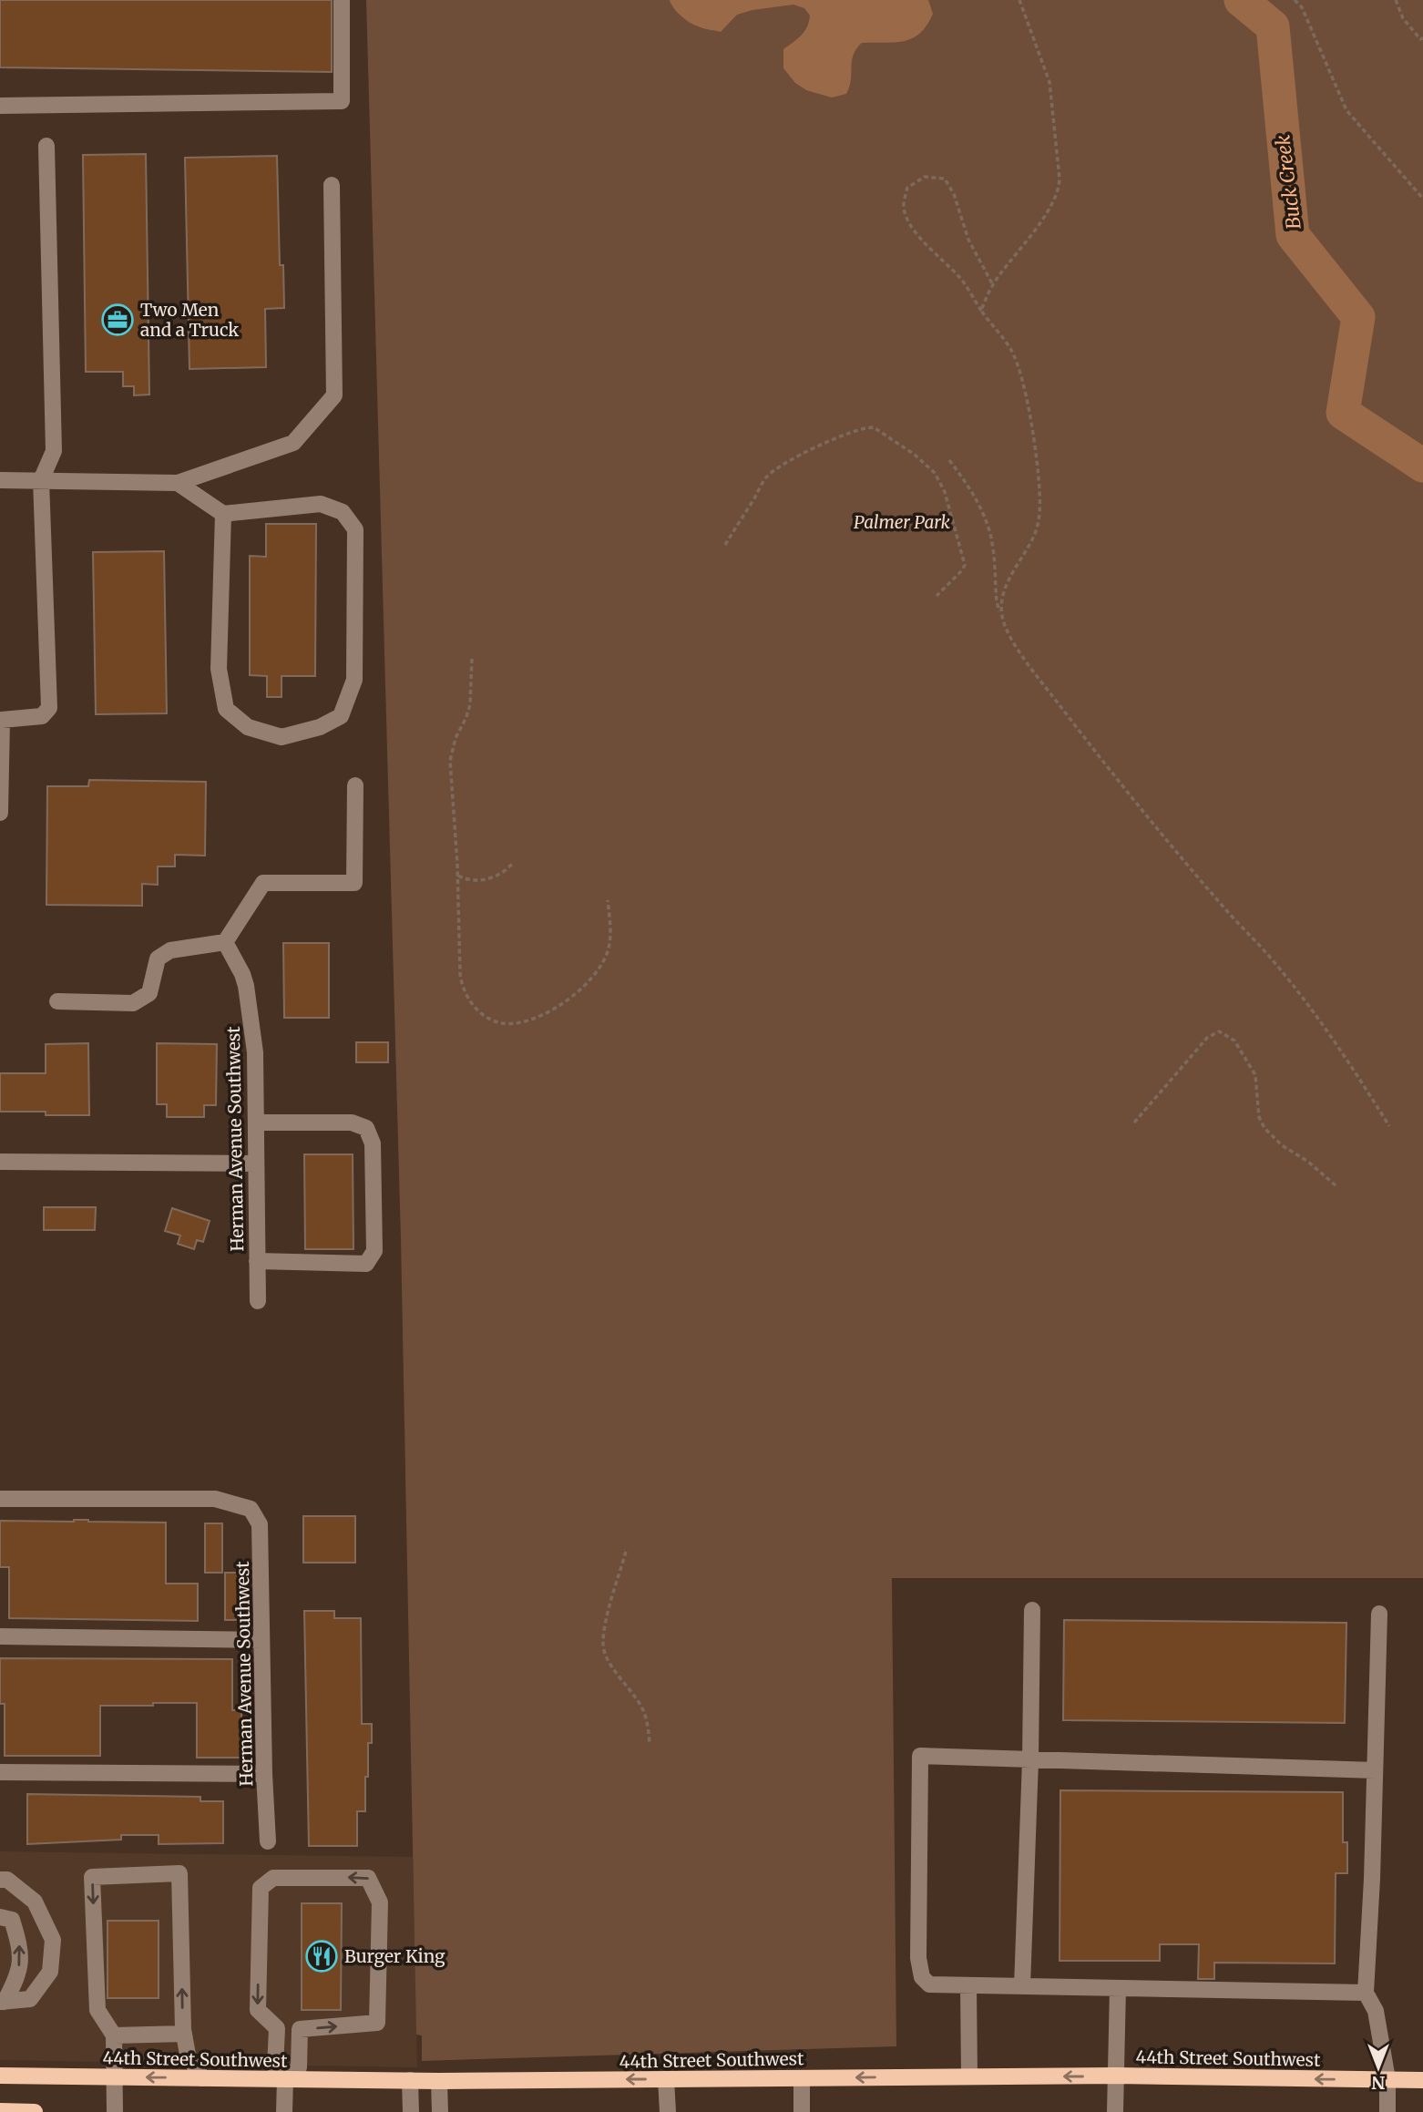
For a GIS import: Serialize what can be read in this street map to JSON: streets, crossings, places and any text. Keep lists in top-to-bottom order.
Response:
{
  "streets": {
    "main road": ["44th Street Southwest"],
    "street": ["Herman Avenue Southwest"]
  },
  "one_way": ["44th Street Southwest"],
  "water": ["Buck Creek"],
  "parks": ["Palmer Park"],
  "places": {
    "office": ["Two Men and a Truck"],
    "restaurant": ["Burger King"]
  },
  "north": "bottom"
}
